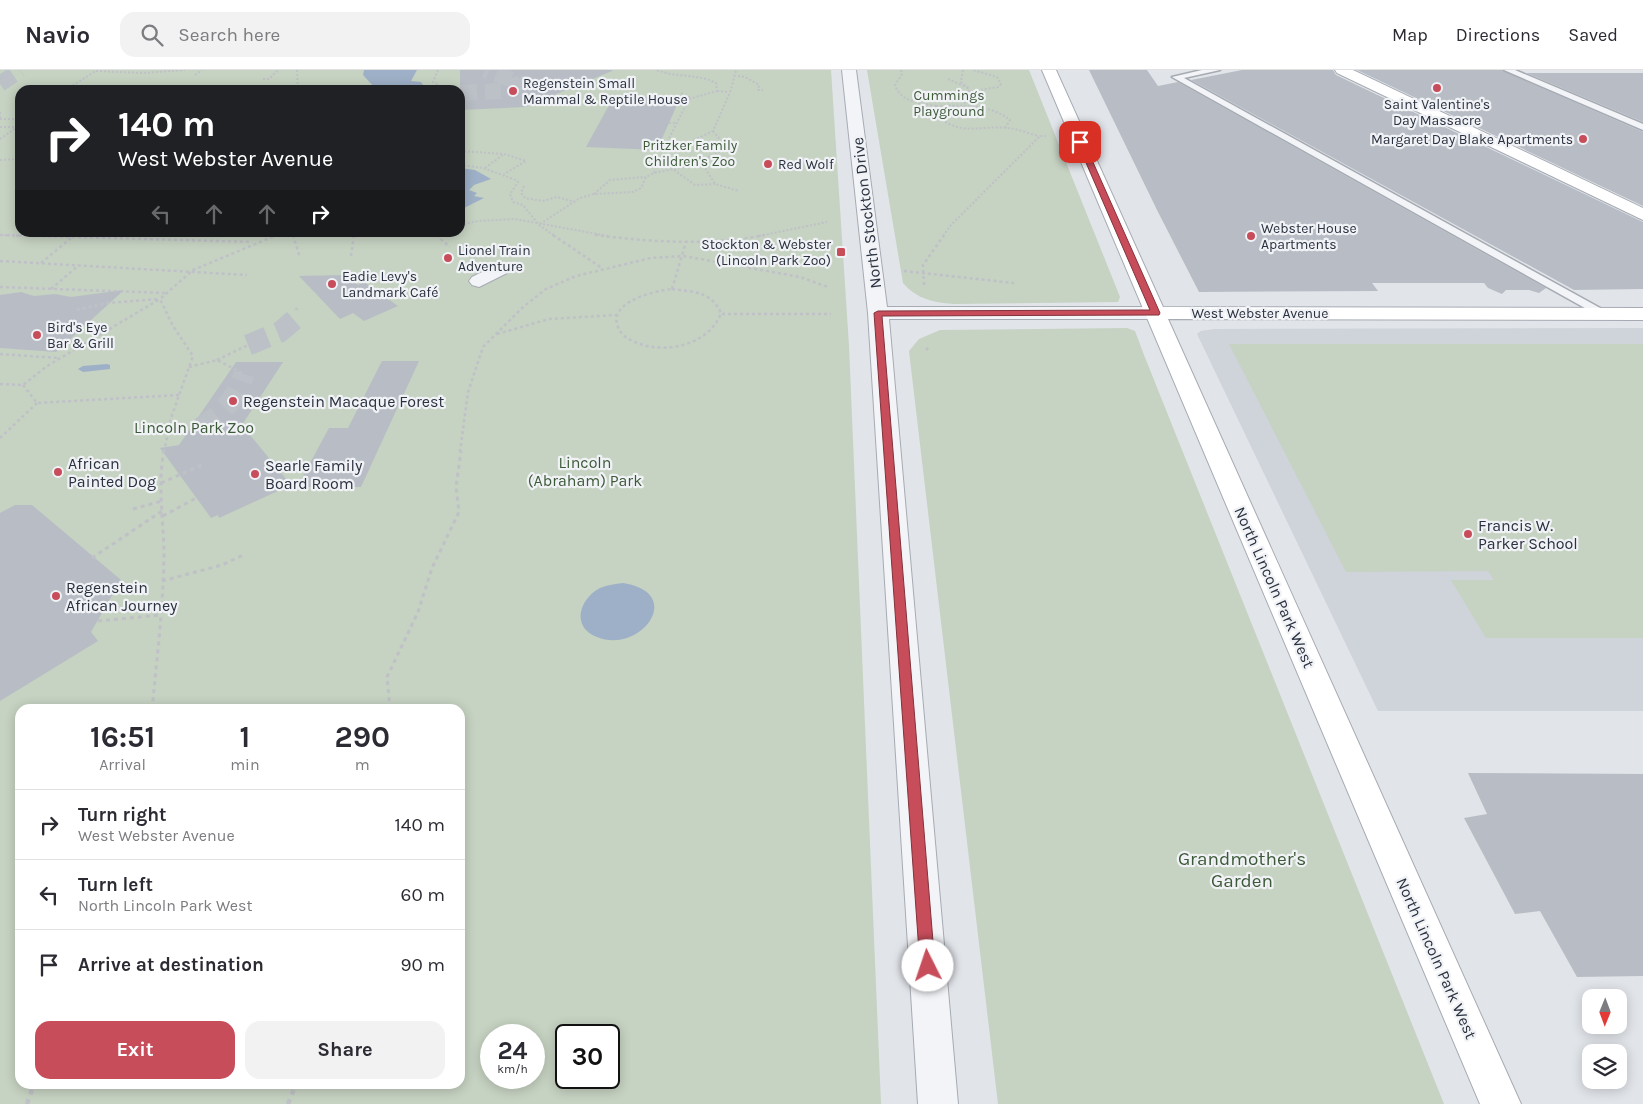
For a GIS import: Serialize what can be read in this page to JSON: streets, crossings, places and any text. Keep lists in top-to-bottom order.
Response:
{
  "streets": {
    "street": ["North Stockton Drive", "West Webster Avenue", "North Lincoln Park West"]
  },
  "crossings": [
    ["North Stockton Drive", "West Webster Avenue"],
    ["West Webster Avenue", "North Lincoln Park West"]
  ],
  "parks": [
    "Cummings Playground",
    "Pritzker Family Children's Zoo",
    "Lincoln Park Zoo",
    "Lincoln (Abraham) Park",
    "Grandmother's Garden"
  ],
  "places": {
    "other": [
      "Saint Valentine's Day Massacre",
      "Regenstein Small Mammal & Reptile House",
      "Margaret Day Blake Apartments",
      "Red Wolf",
      "Webster House Apartments",
      "Lionel Train Adventure",
      "Eadie Levy's Landmark Café",
      "Bird's Eye Bar & Grill",
      "Regenstein Macaque Forest",
      "African Painted Dog",
      "Searle Family Board Room",
      "Francis W. Parker School",
      "Regenstein African Journey"
    ],
    "transit": ["Stockton & Webster (Lincoln Park Zoo)"]
  },
  "north": "bottom",
  "page": {
    "header": "Navio",
    "search": "Search here",
    "nav": ["Map", "Directions", "Saved"],
    "turn": ["140 m", "West Webster Avenue"],
    "eta": [
      "16:51",
      "Arrival",
      "1",
      "min",
      "290",
      "m"
    ],
    "list": [
      {
        "name": "Turn right",
        "note": "West Webster Avenue",
        "value": "140 m"
      },
      {
        "name": "Turn left",
        "note": "North Lincoln Park West",
        "value": "60 m"
      },
      {
        "name": "Arrive at destination",
        "value": "90 m"
      }
    ],
    "buttons": ["Exit", "Share"],
    "speed": "24 km/h",
    "limit": "30"
  }
}
